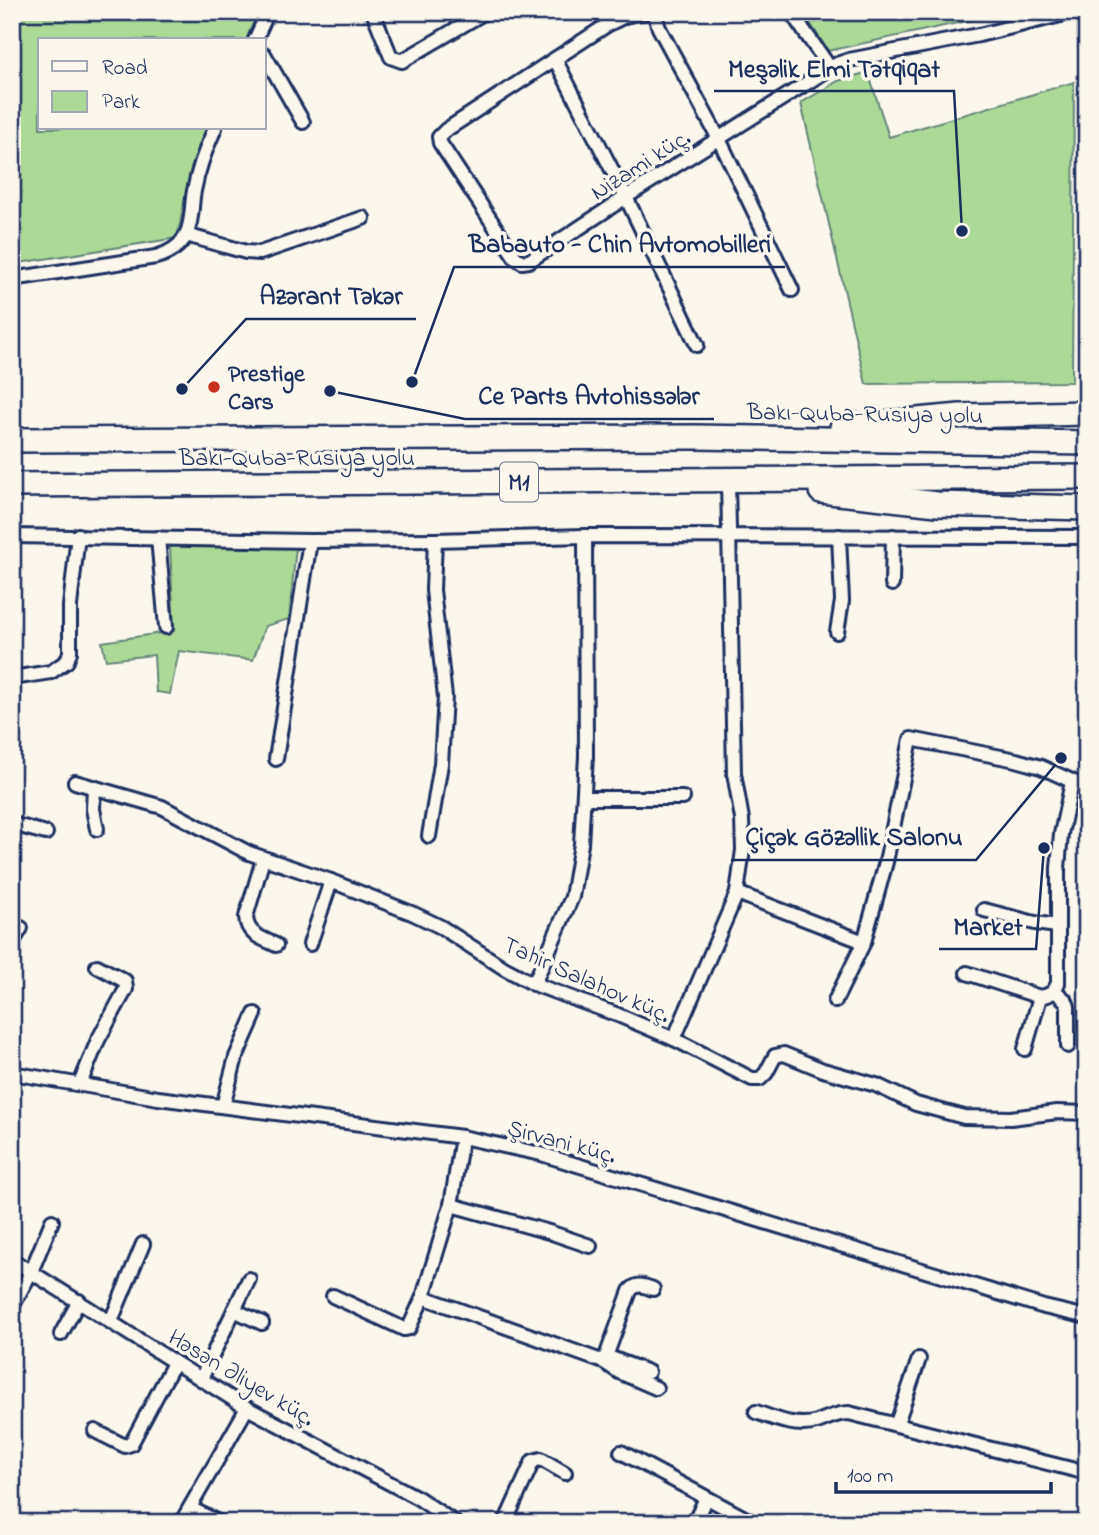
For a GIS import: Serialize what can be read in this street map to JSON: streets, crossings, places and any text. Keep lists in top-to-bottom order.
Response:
{
  "streets": {
    "highway": ["Bakı-Quba-Rusiya yolu", "M1"],
    "street": [
      "Nizami küç.",
      "Tahir Salahov küç.",
      "Şirvani küç.",
      "Həsən Əliyev küç."
    ]
  },
  "places": [
    "Meşəlik Elmi Tətqiqat",
    "Babauto - Chin Avtomobilleri",
    "Prestige Cars",
    "Azərant Təkər",
    "Ce Parts Avtohissələr",
    "Çiçək Gözəllik Salonu",
    "Market"
  ],
  "legend": ["Road", "Park"],
  "scale_bar": "100 m"
}
